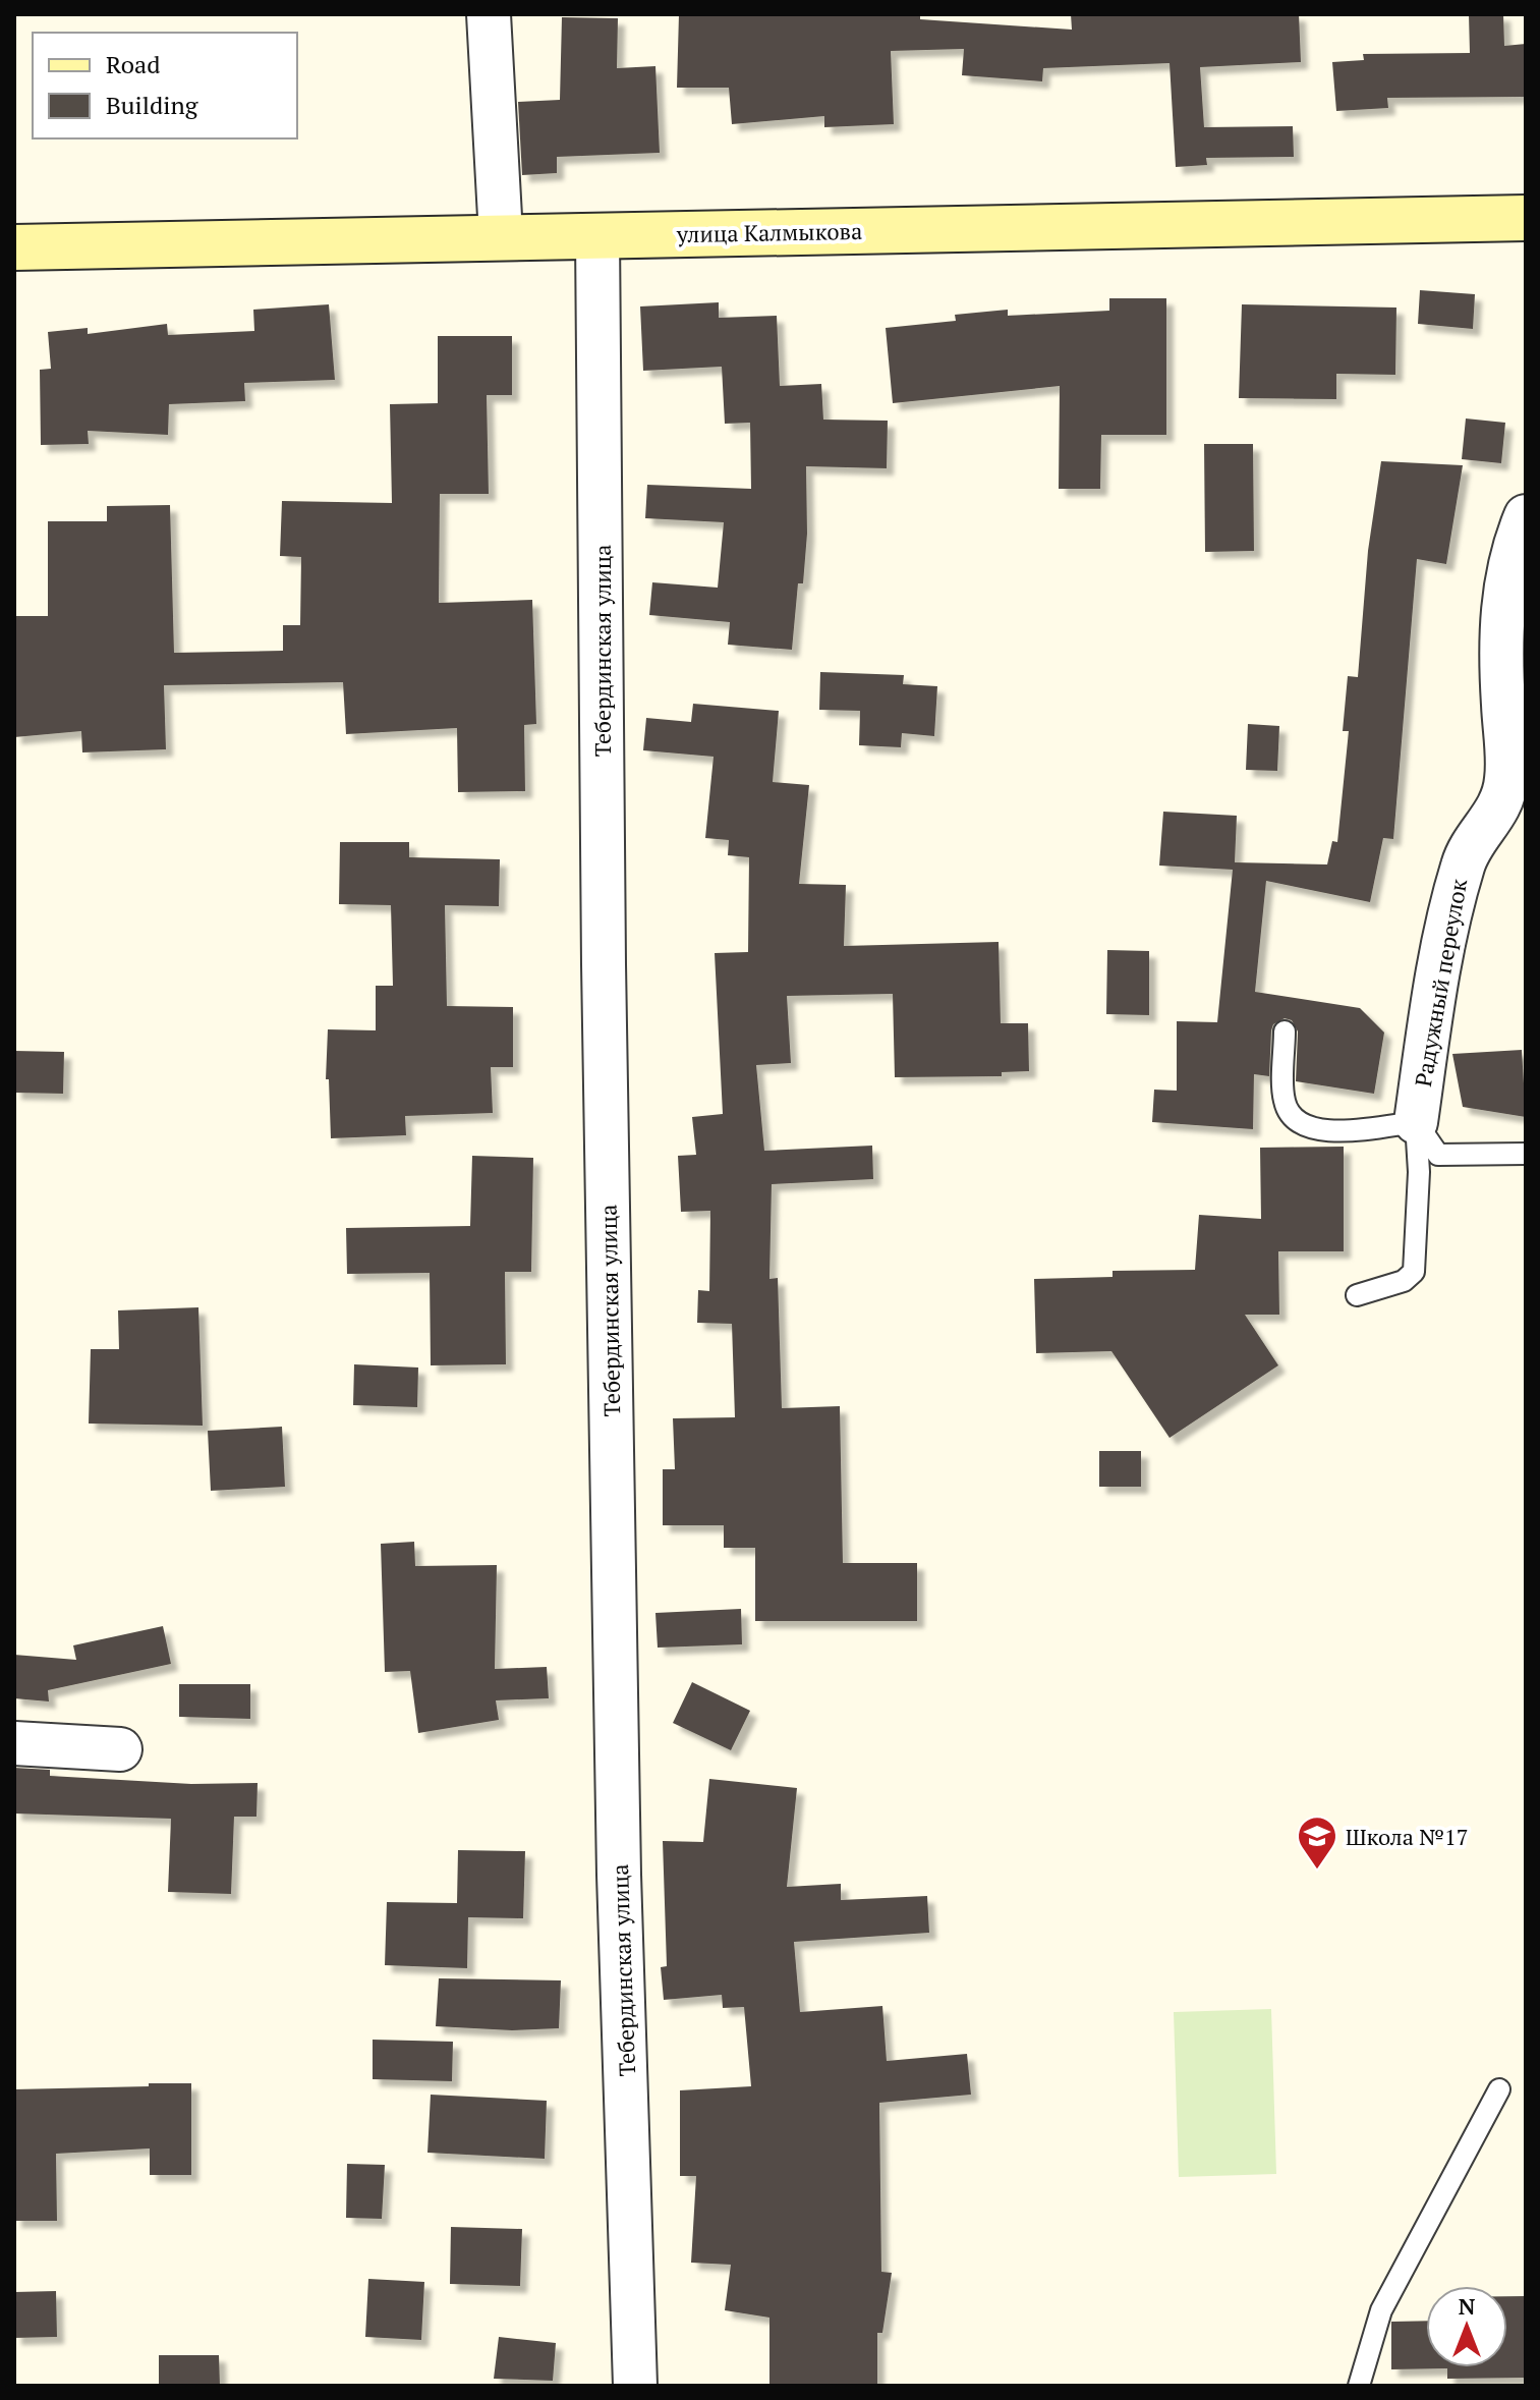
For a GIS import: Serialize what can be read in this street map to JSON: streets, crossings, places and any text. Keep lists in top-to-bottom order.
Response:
{
  "streets": {
    "street": ["улица Калмыкова", "Тебердинская улица", "Радужный переулок"]
  },
  "crossings": [
    ["улица Калмыкова", "Тебердинская улица"]
  ],
  "places": {
    "school or university": ["Школа №17"]
  },
  "legend": ["Road", "Building"],
  "north": "top"
}
